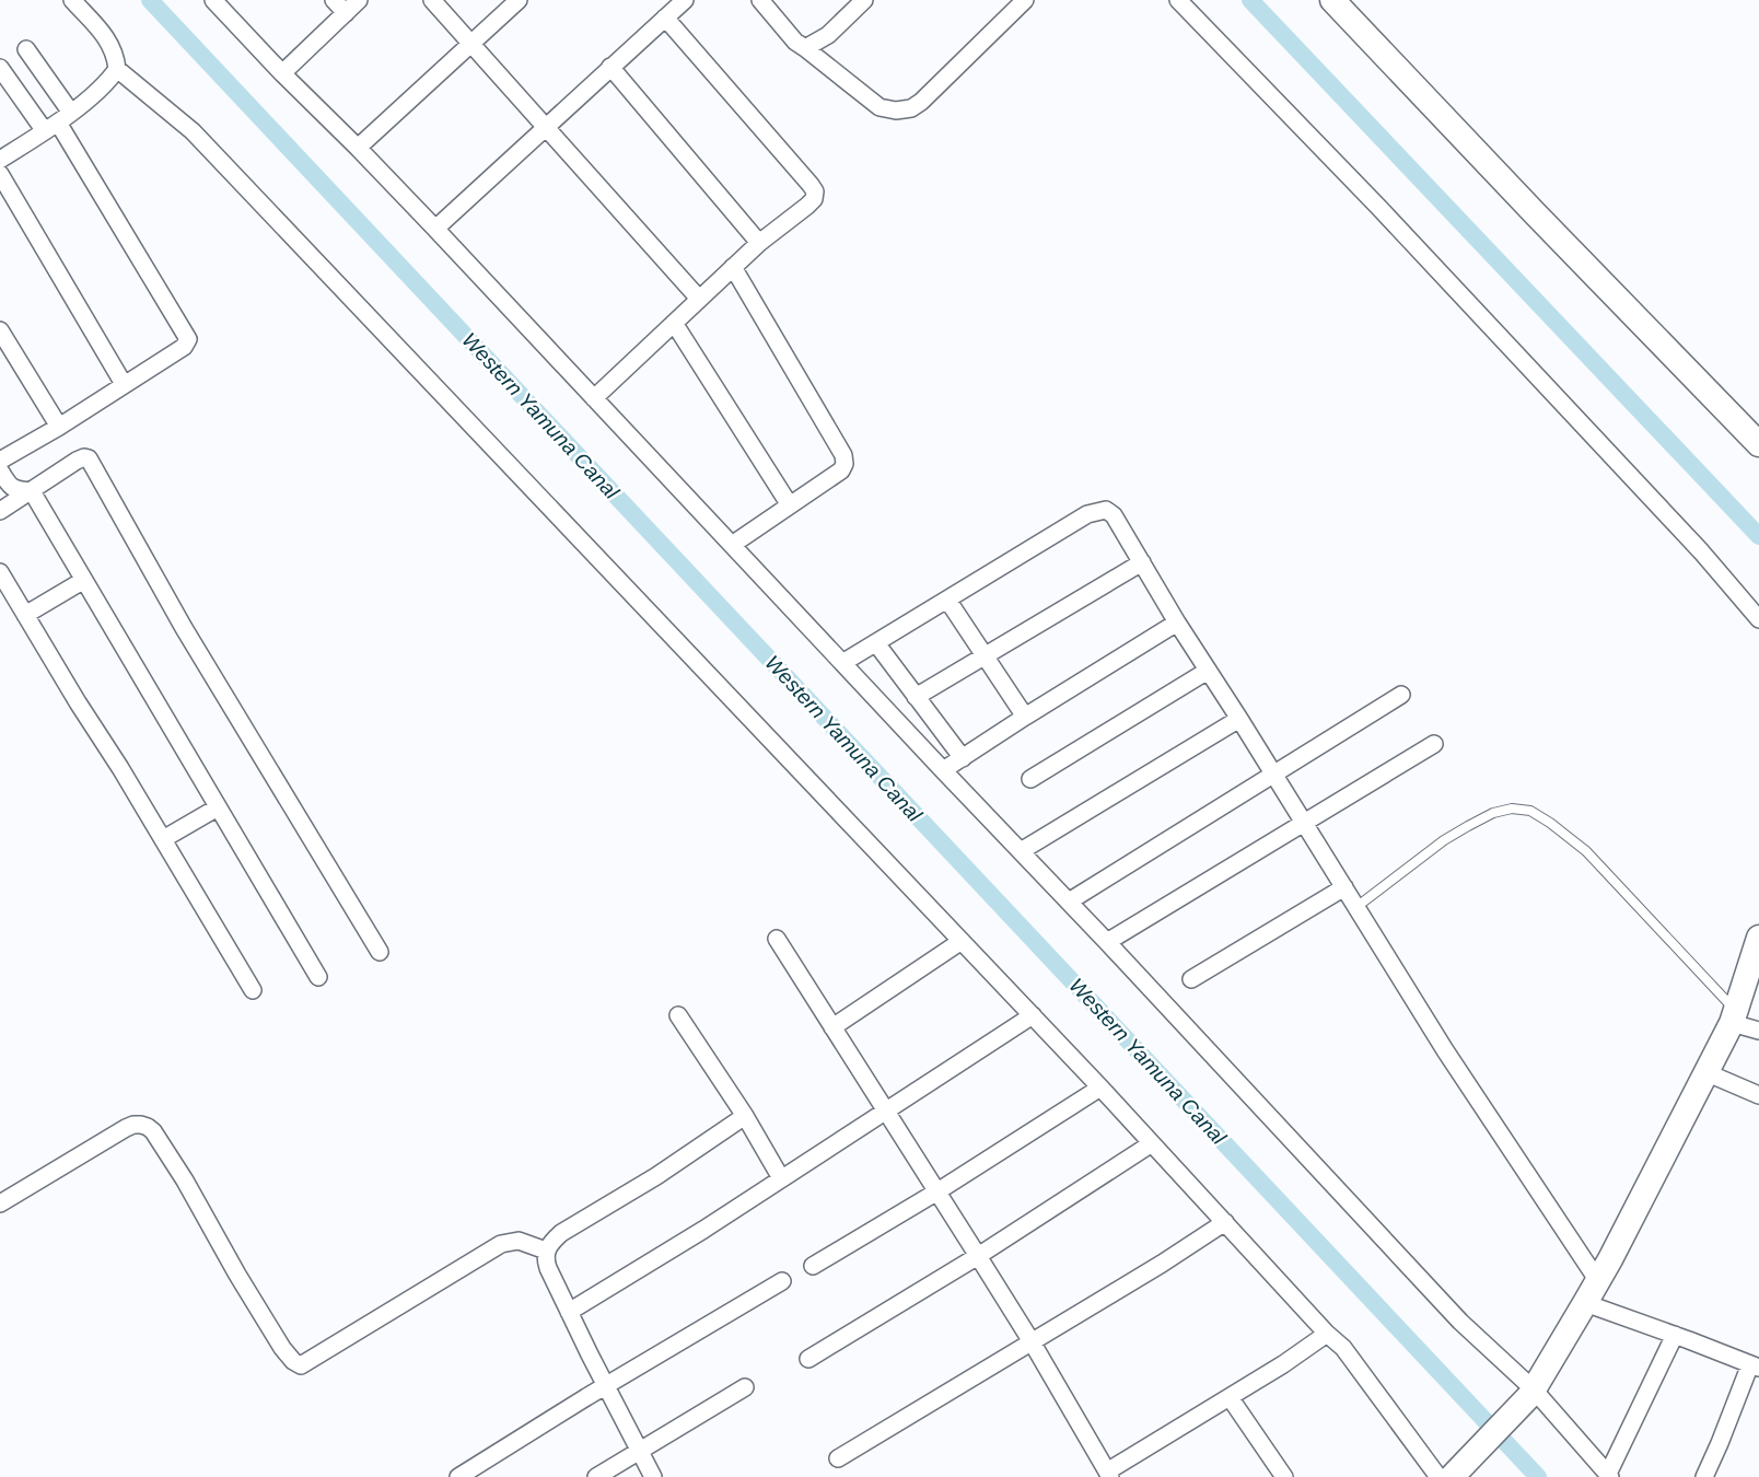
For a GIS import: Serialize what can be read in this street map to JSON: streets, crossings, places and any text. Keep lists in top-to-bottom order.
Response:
{
  "water": ["Western Yamuna Canal"]
}
